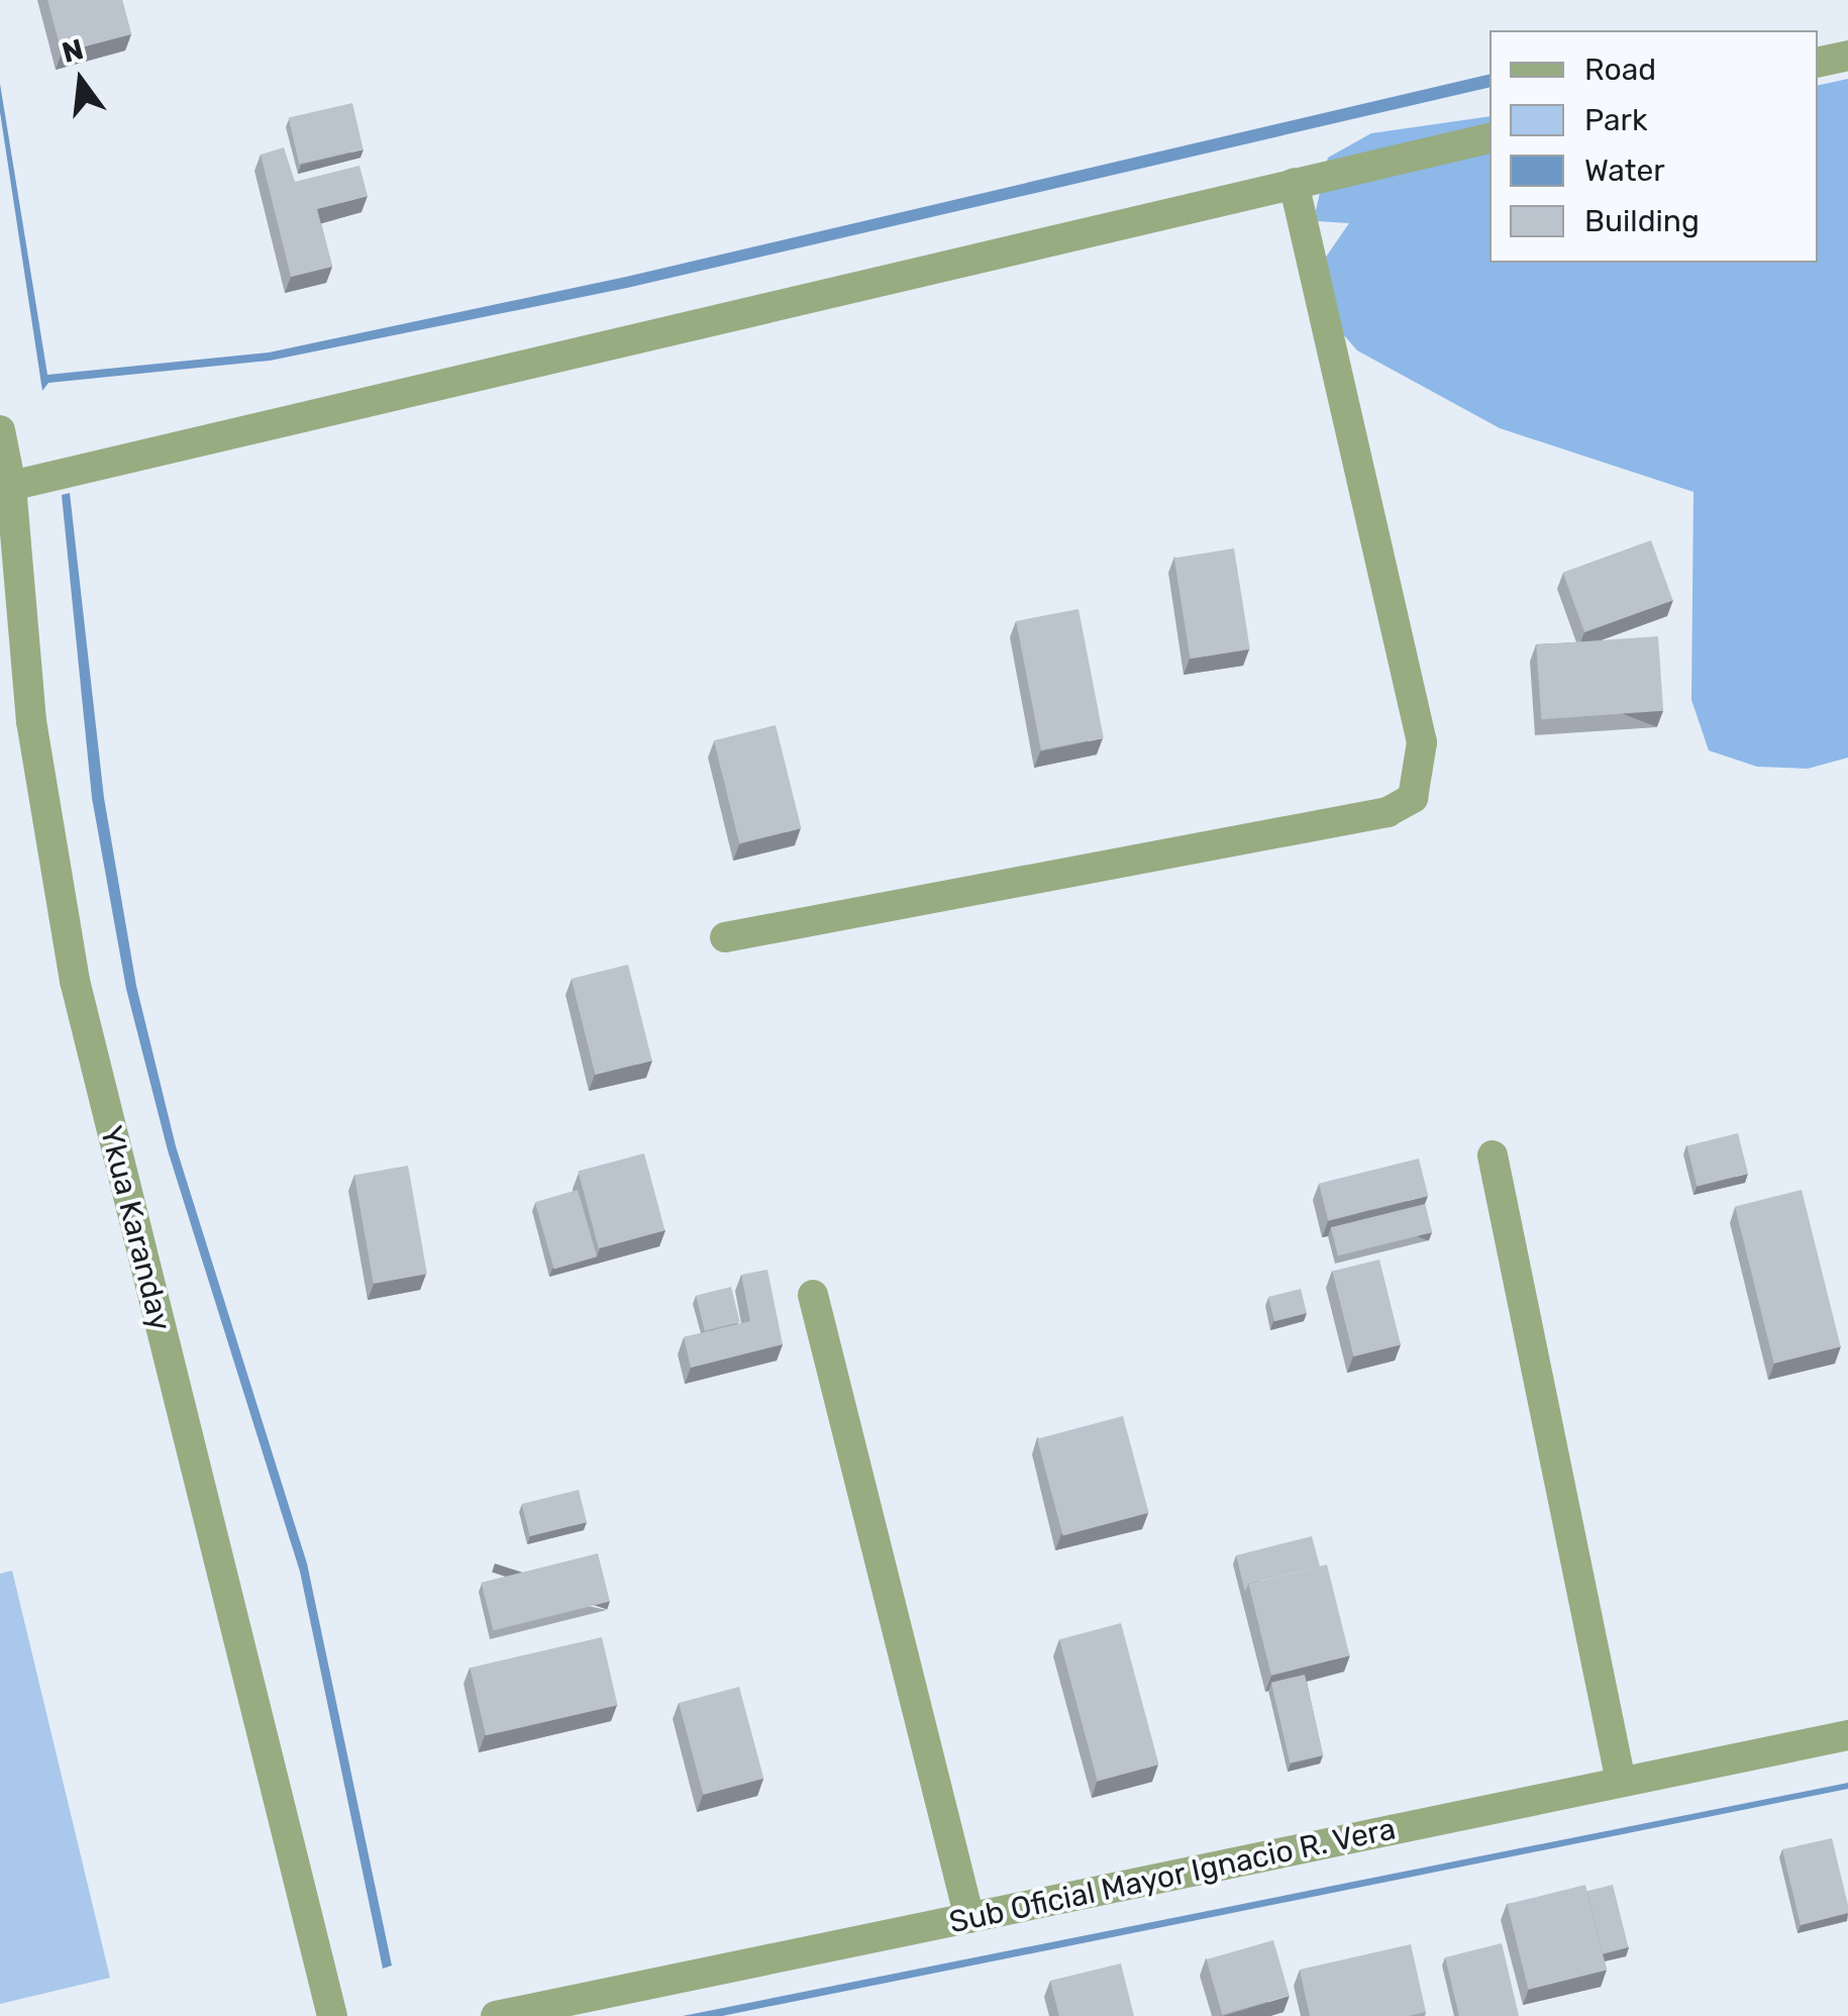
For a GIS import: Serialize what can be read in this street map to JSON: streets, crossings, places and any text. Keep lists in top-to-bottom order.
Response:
{
  "streets": {
    "street": ["Ykua Karanday", "Sub Oficial Mayor Ignacio R. Vera"]
  },
  "legend": [
    "Road",
    "Park",
    "Water",
    "Building"
  ],
  "north": "top"
}
